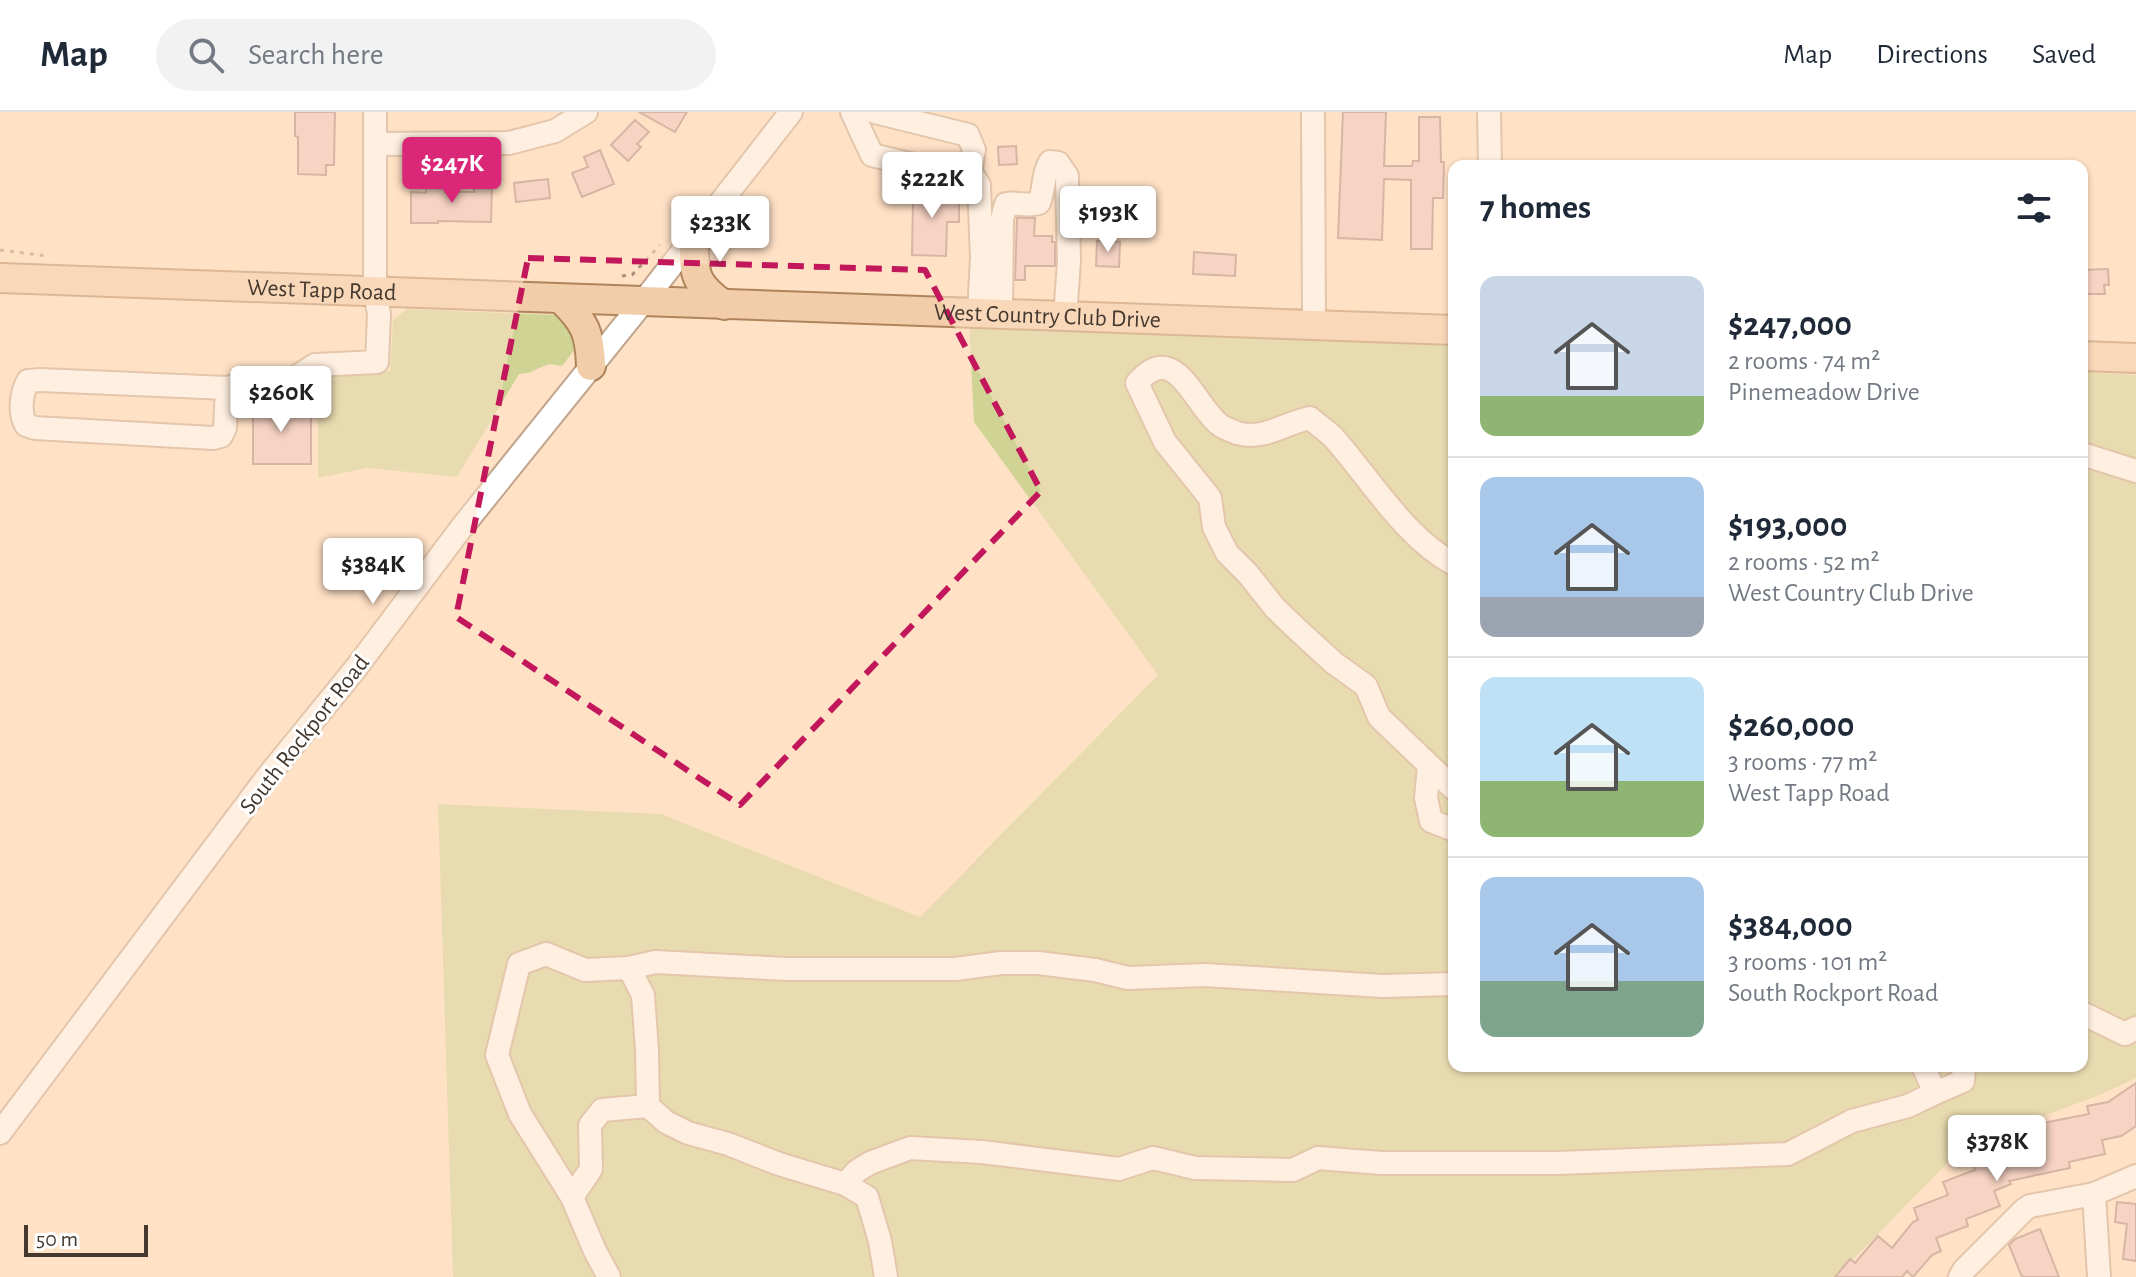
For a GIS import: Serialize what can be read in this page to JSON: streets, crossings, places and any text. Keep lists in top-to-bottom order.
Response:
{
  "streets": {
    "main road": ["West Tapp Road", "West Country Club Drive"],
    "street": ["South Rockport Road"]
  },
  "crossings": [
    ["West Tapp Road", "West Country Club Drive"],
    ["West Tapp Road", "South Rockport Road"],
    ["West Country Club Drive", "South Rockport Road"]
  ],
  "scale_bar": "50 m",
  "page": {
    "header": "Map",
    "search": "Search here",
    "nav": ["Map", "Directions", "Saved"],
    "price": [
      "$247K",
      "$222K",
      "$193K",
      "$233K",
      "$260K",
      "$384K",
      "$378K"
    ],
    "heading": "7 homes",
    "list": [
      {
        "name": "$247,000",
        "note": "2 rooms · 74 m² · Pinemeadow Drive"
      },
      {
        "name": "$193,000",
        "note": "2 rooms · 52 m² · West Country Club Drive"
      },
      {
        "name": "$260,000",
        "note": "3 rooms · 77 m² · West Tapp Road"
      },
      {
        "name": "$384,000",
        "note": "3 rooms · 101 m² · South Rockport Road"
      }
    ],
    "scale": "50 m"
  }
}
